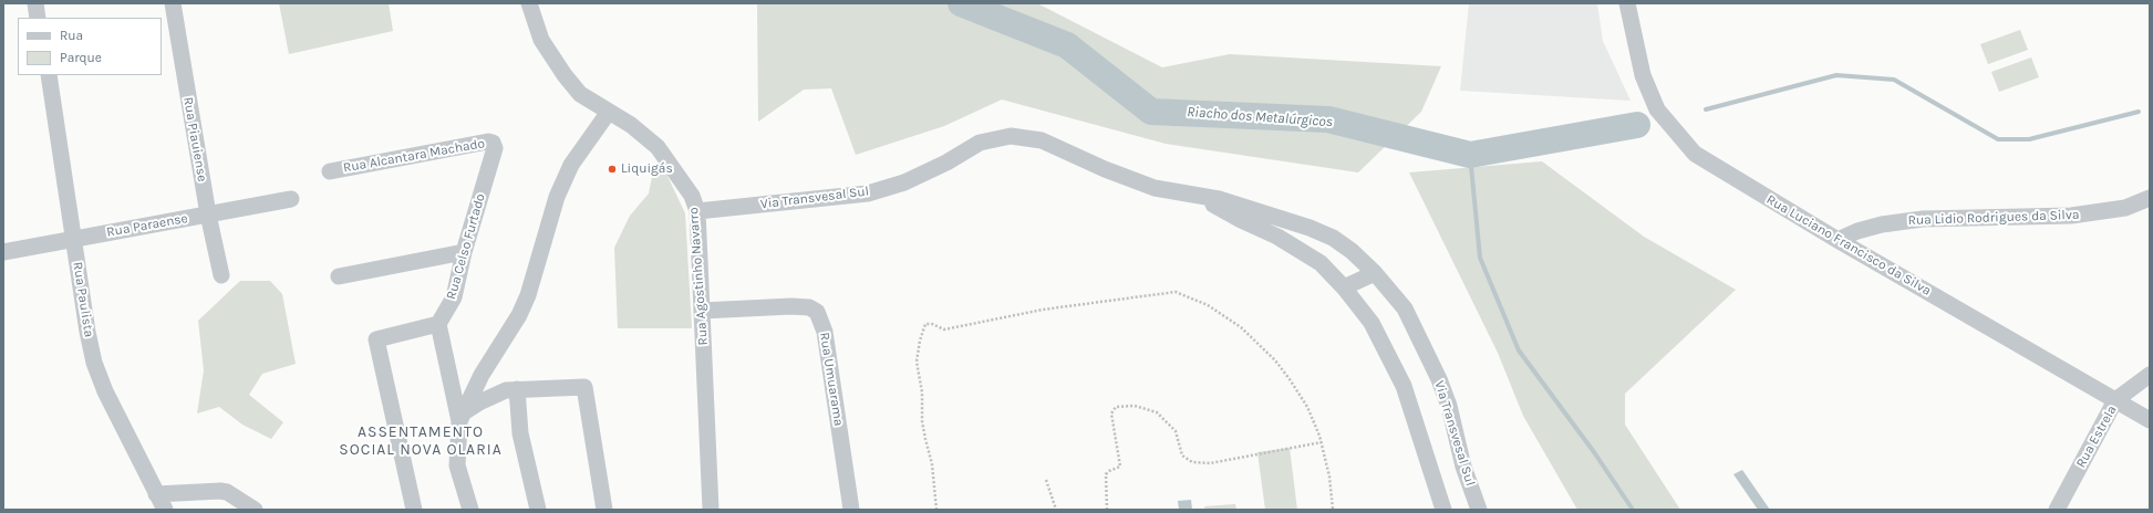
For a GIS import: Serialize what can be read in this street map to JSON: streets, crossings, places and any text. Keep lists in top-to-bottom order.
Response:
{
  "streets": {
    "street": [
      "Rua Piauiense",
      "Rua Alcantara Machado",
      "Via Transvesal Sul",
      "Rua Lidio Rodrigues da Silva",
      "Rua Paraense",
      "Rua Luciano Francisco da Silva",
      "Rua Celso Furtado",
      "Rua Agostinho Navarro",
      "Rua Paulista",
      "Rua Umuarama",
      "Rua Estrela"
    ]
  },
  "crossings": [
    ["Rua Piauiense", "Rua Paraense"],
    ["Rua Alcantara Machado", "Rua Celso Furtado"],
    ["Via Transvesal Sul", "Rua Agostinho Navarro"],
    ["Rua Lidio Rodrigues da Silva", "Rua Luciano Francisco da Silva"],
    ["Rua Paraense", "Rua Paulista"],
    ["Rua Luciano Francisco da Silva", "Rua Estrela"],
    ["Rua Agostinho Navarro", "Rua Umuarama"]
  ],
  "districts": ["ASSENTAMENTO SOCIAL NOVA OLARIA"],
  "water": ["Riacho dos Metalúrgicos"],
  "places": ["Liquigás"],
  "legend": ["Rua", "Parque"]
}
